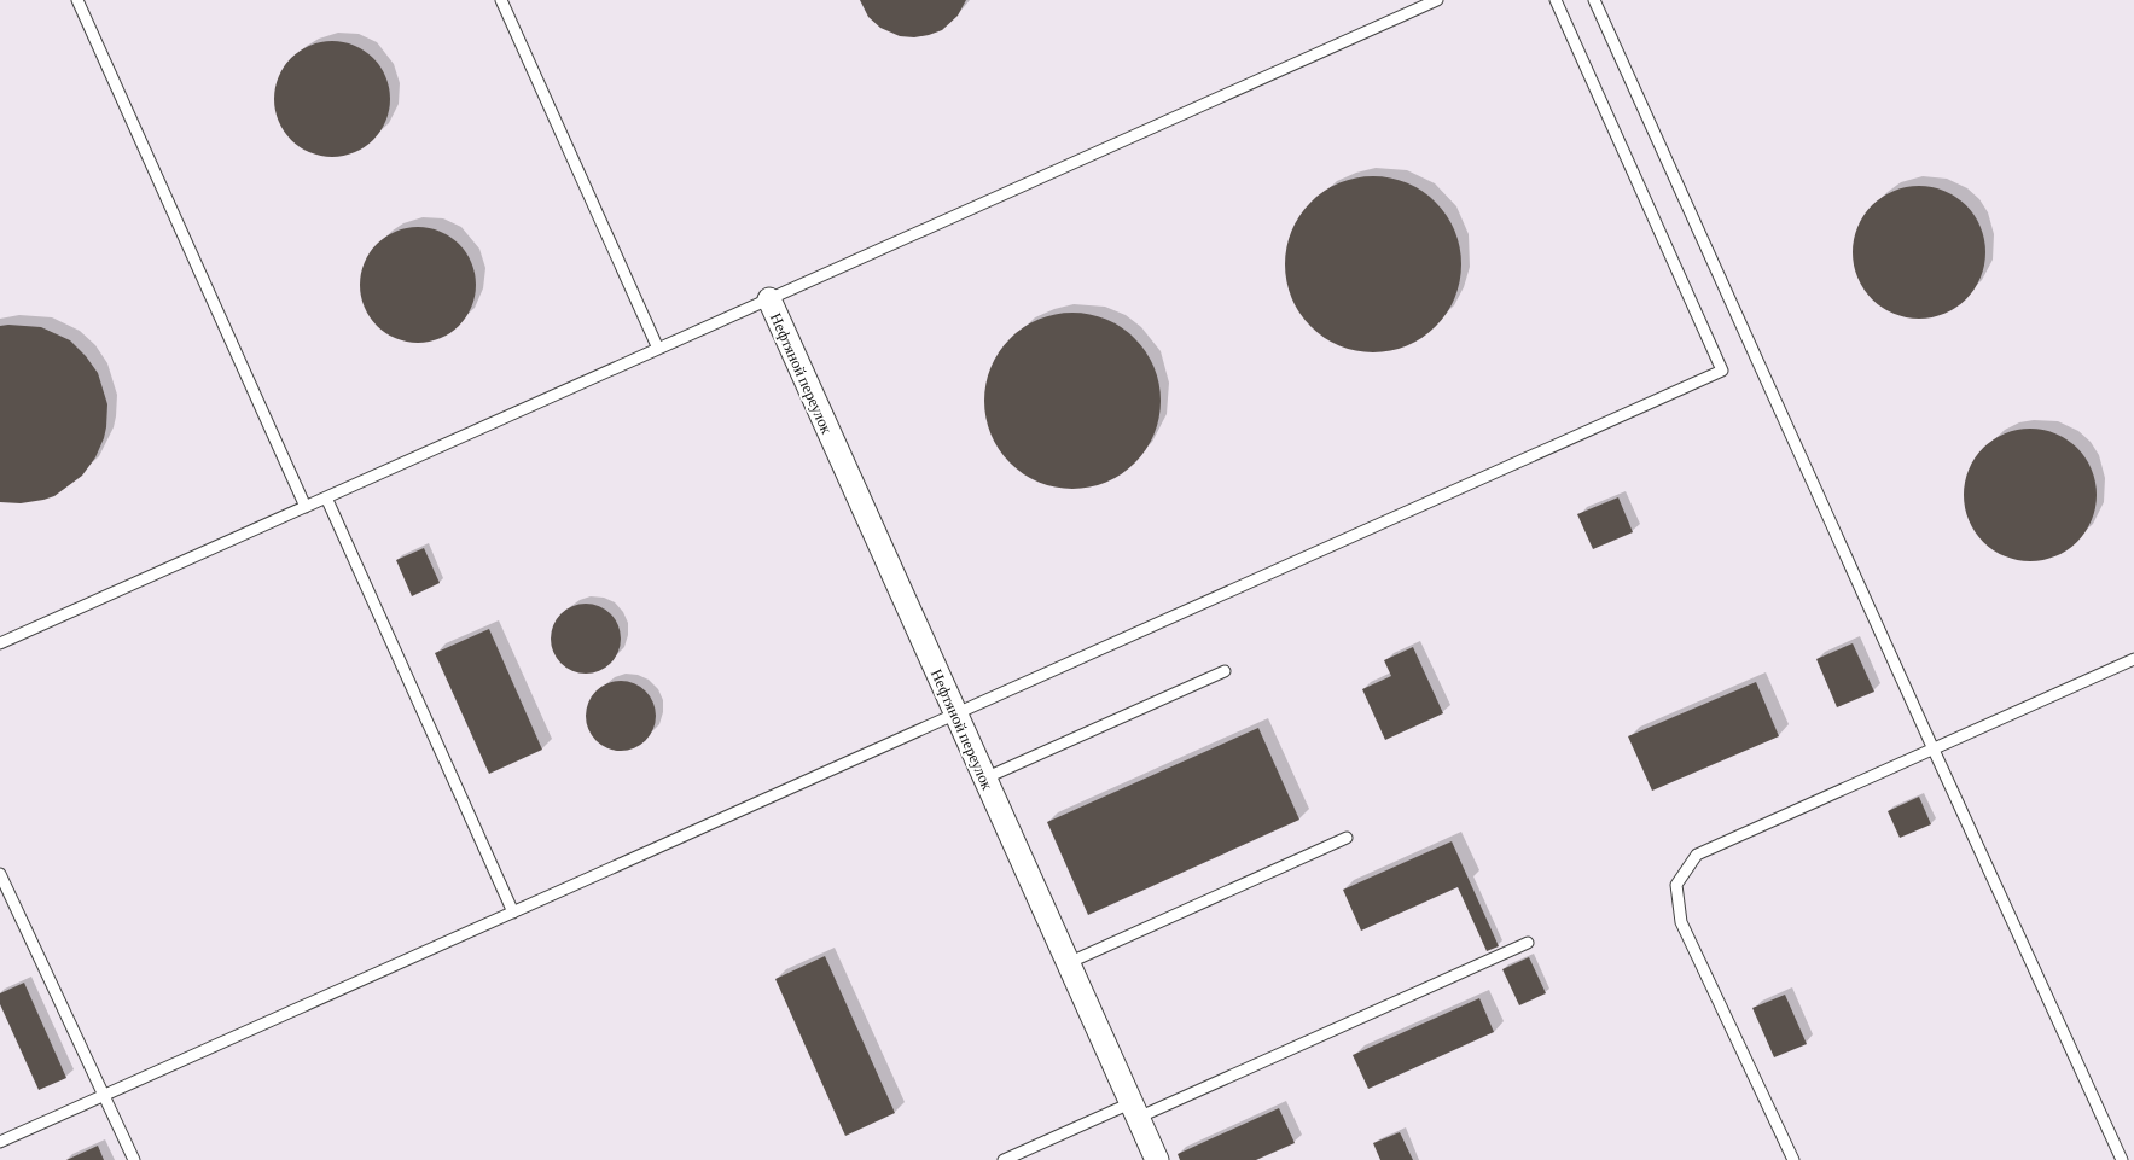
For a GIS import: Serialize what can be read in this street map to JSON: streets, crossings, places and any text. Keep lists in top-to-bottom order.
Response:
{
  "streets": {
    "street": ["Нефтяной переулок"]
  }
}
